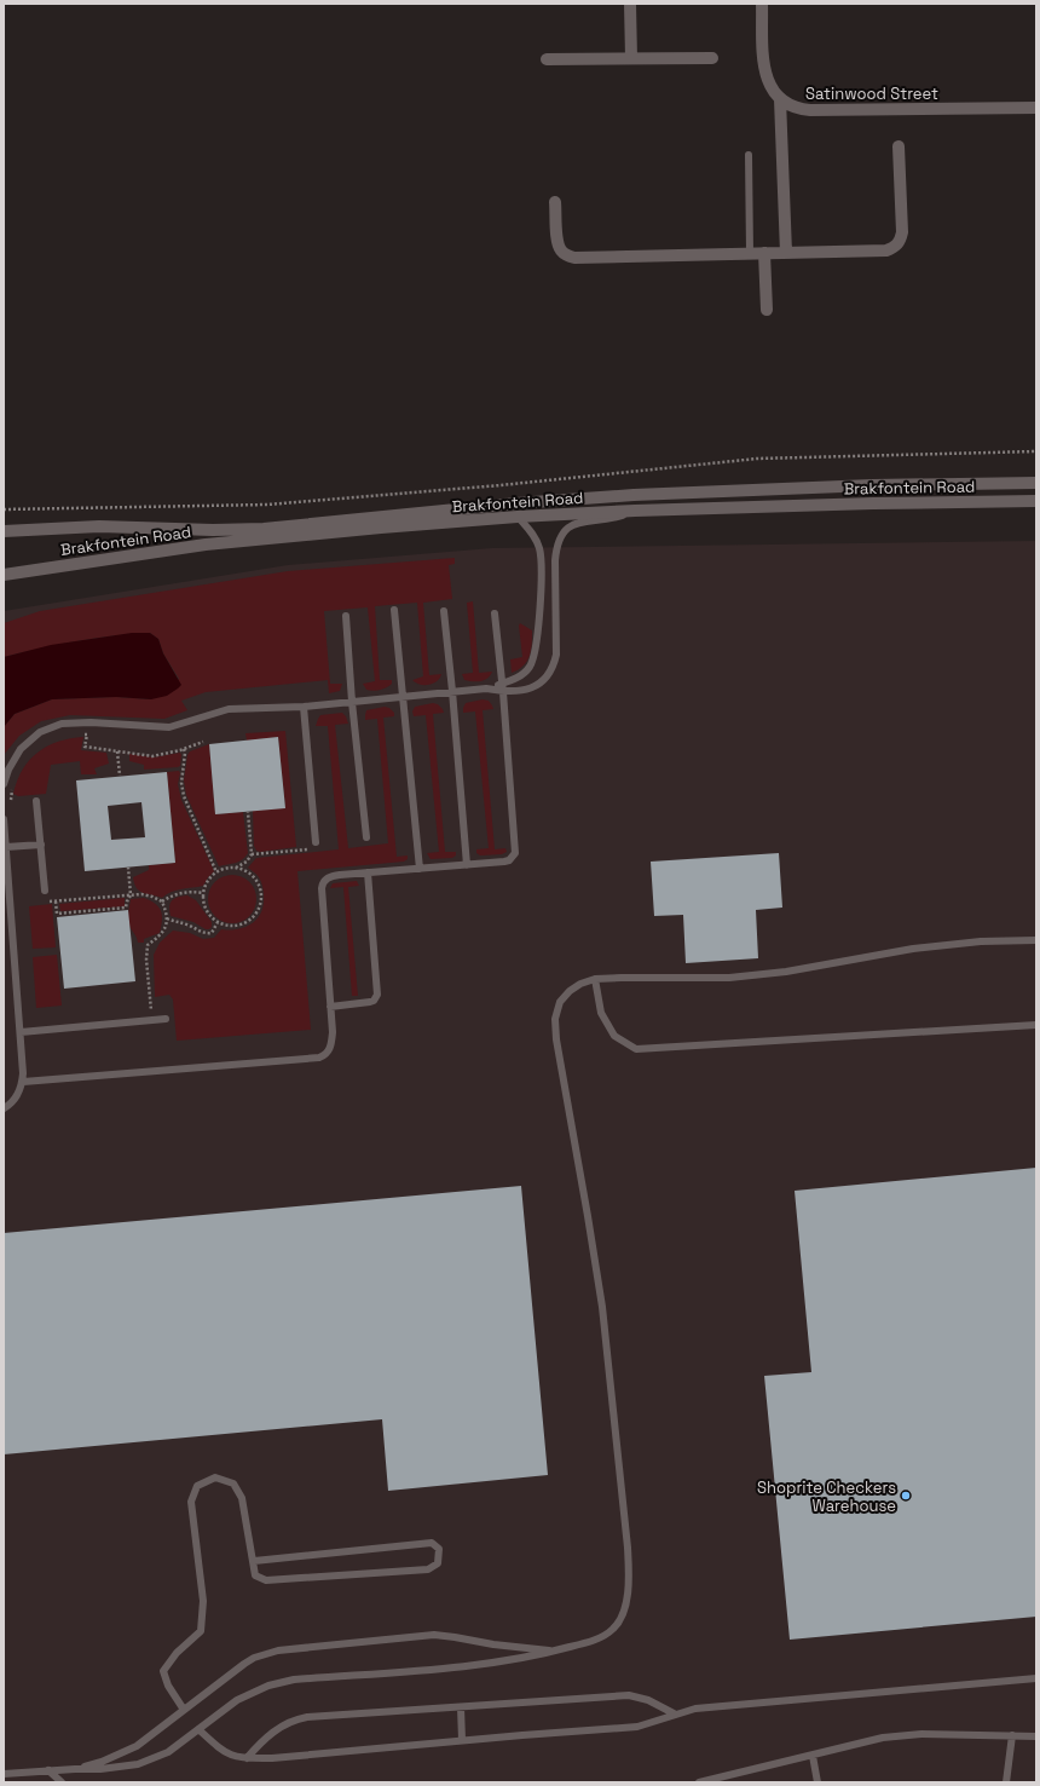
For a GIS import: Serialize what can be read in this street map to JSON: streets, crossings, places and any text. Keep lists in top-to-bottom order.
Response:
{
  "streets": {
    "street": ["Satinwood Street", "Brakfontein Road"]
  },
  "places": ["Shoprite Checkers Warehouse"]
}
